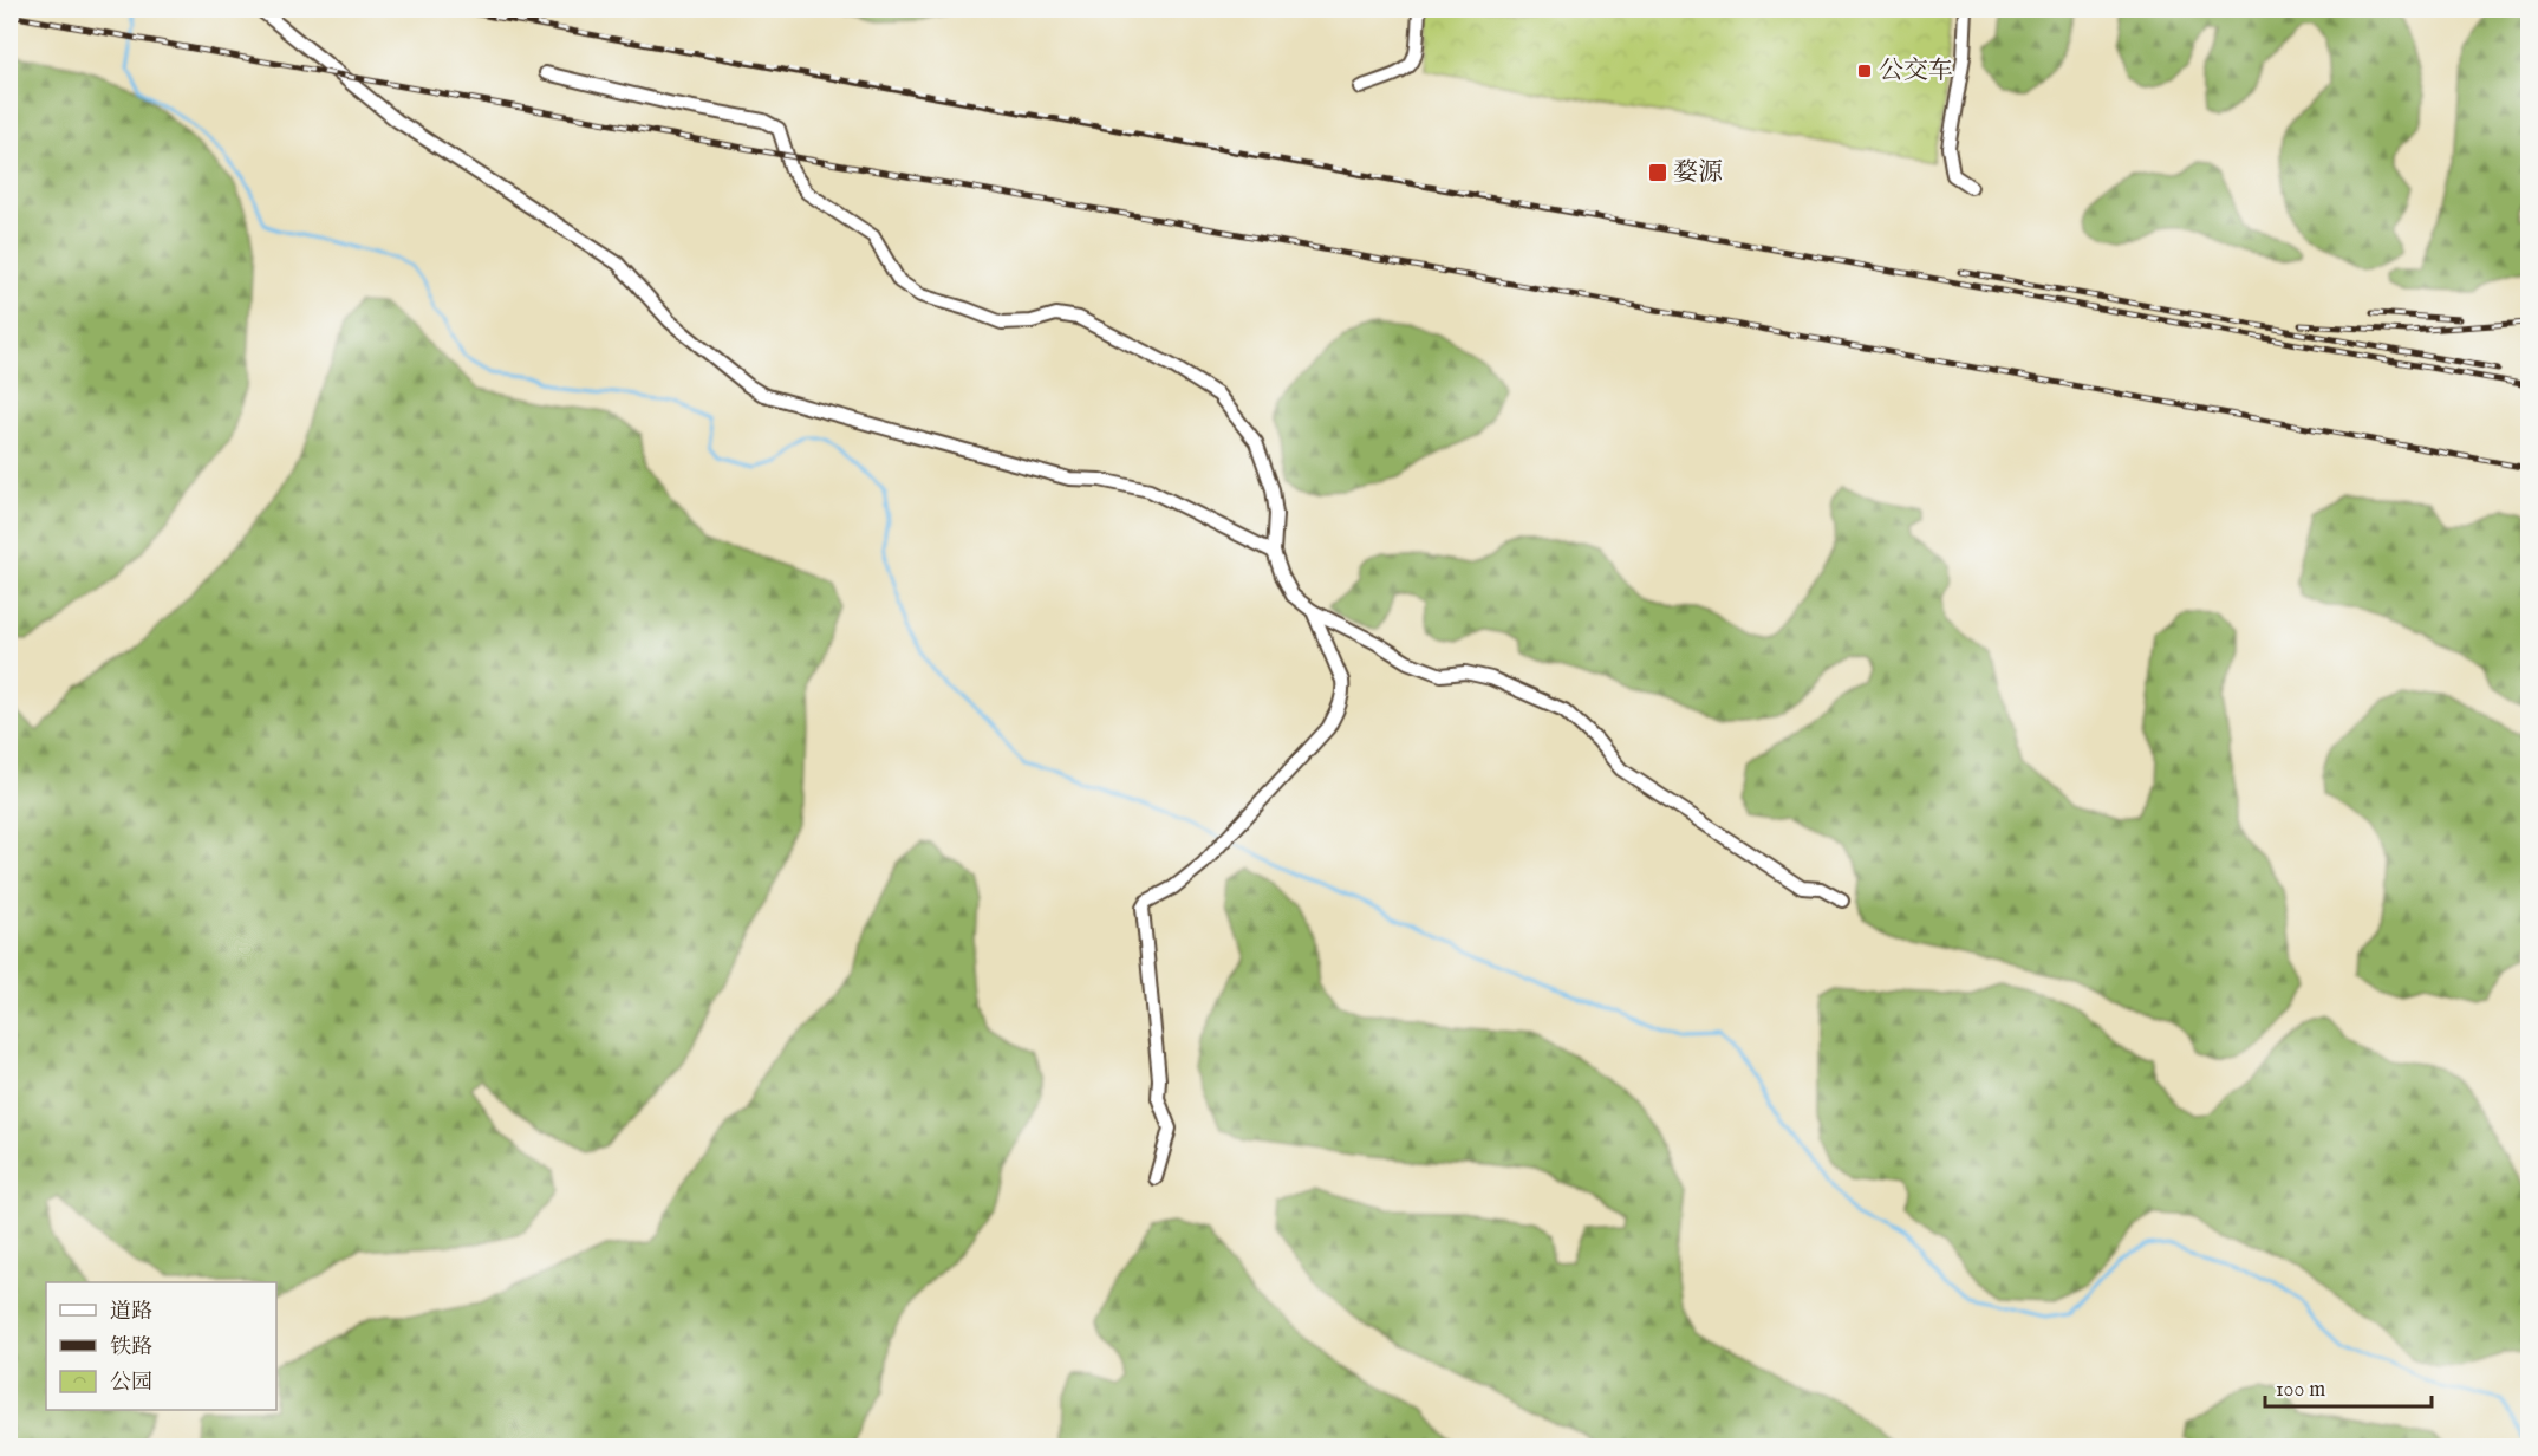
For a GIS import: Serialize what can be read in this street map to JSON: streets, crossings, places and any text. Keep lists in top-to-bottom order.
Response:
{
  "places": {
    "transit": ["公交车", "婺源"]
  },
  "legend": ["道路", "铁路", "公园"],
  "scale_bar": "100 m"
}
